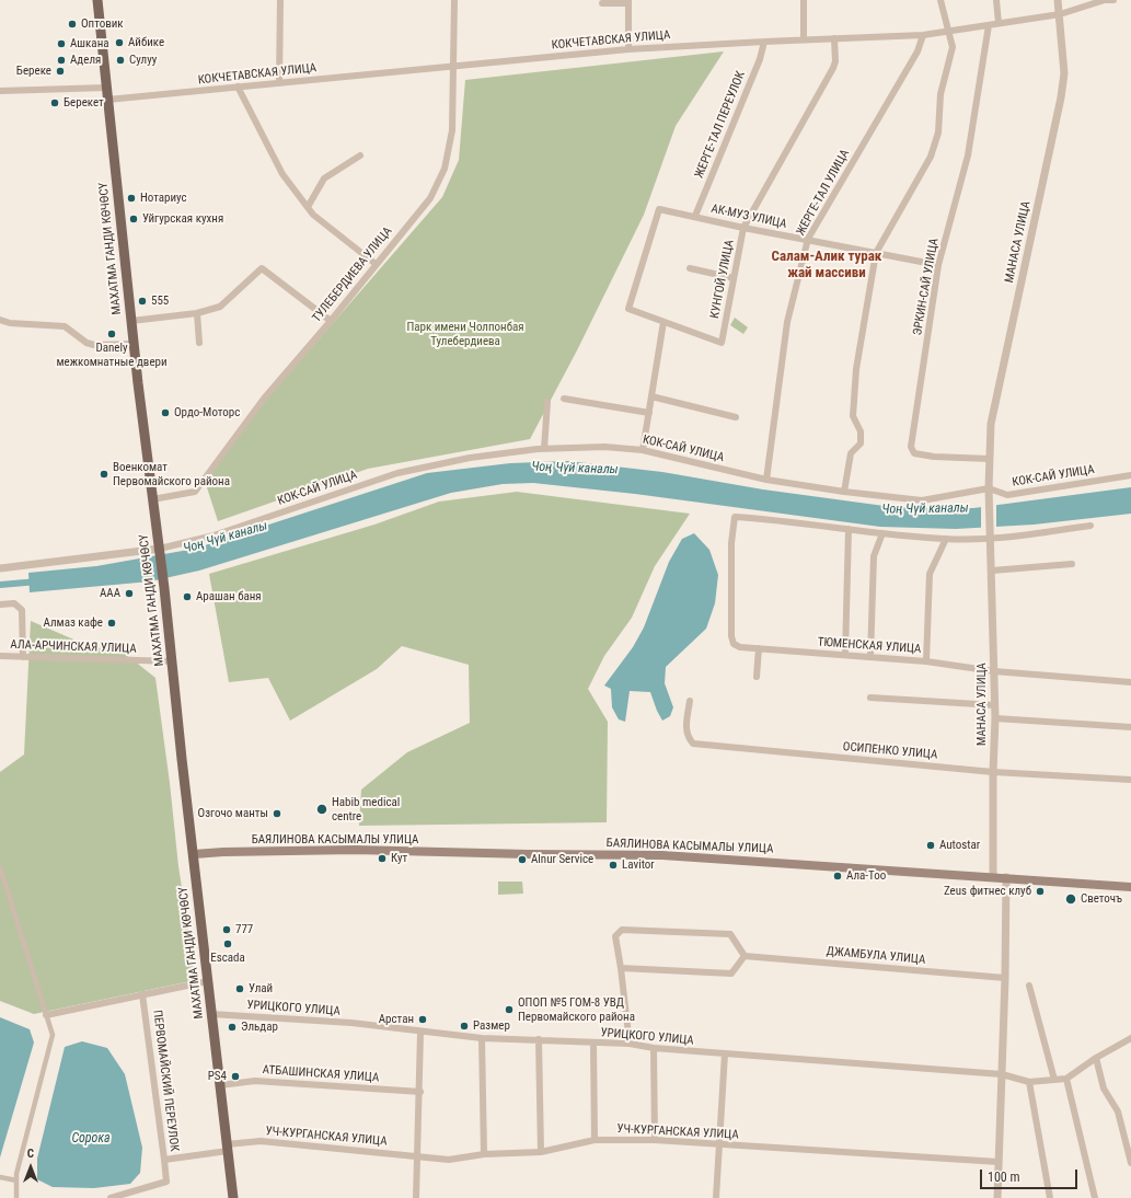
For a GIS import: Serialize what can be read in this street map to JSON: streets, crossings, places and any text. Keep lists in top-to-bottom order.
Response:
{
  "streets": {
    "main road": ["МАХАТМА ГАНДИ КӨЧӨСҮ", "БАЯЛИНОВА КАСЫМАЛЫ УЛИЦА"],
    "street": [
      "КОКЧЕТАВСКАЯ УЛИЦА",
      "ЖЕРГЕ-ТАЛ ПЕРЕУЛОК",
      "ЖЕРГЕ-ТАЛ УЛИЦА",
      "АК-МУЗ УЛИЦА",
      "МАНАСА УЛИЦА",
      "ТУЛЕБЕРДИЕВА УЛИЦА",
      "КУНГОЙ УЛИЦА",
      "ЭРКИН-САЙ УЛИЦА",
      "КОК-САЙ УЛИЦА",
      "ТЮМЕНСКАЯ УЛИЦА",
      "АЛА-АРЧИНСКАЯ УЛИЦА",
      "ОСИПЕНКО УЛИЦА",
      "ДЖАМБУЛА УЛИЦА",
      "УРИЦКОГО УЛИЦА",
      "АТБАШИНСКАЯ УЛИЦА",
      "ПЕРВОМАЙСКИЙ ПЕРЕУЛОК",
      "УЧ-КУРГАНСКАЯ УЛИЦА"
    ]
  },
  "crossings": [
    ["КОКЧЕТАВСКАЯ УЛИЦА", "ЖЕРГЕ-ТАЛ ПЕРЕУЛОК"],
    ["КОКЧЕТАВСКАЯ УЛИЦА", "ЖЕРГЕ-ТАЛ УЛИЦА"],
    ["КОКЧЕТАВСКАЯ УЛИЦА", "МАНАСА УЛИЦА"],
    ["КОКЧЕТАВСКАЯ УЛИЦА", "МАХАТМА ГАНДИ КӨЧӨСҮ"],
    ["КОКЧЕТАВСКАЯ УЛИЦА", "ТУЛЕБЕРДИЕВА УЛИЦА"],
    ["КОКЧЕТАВСКАЯ УЛИЦА", "КУНГОЙ УЛИЦА"],
    ["КОКЧЕТАВСКАЯ УЛИЦА", "ЭРКИН-САЙ УЛИЦА"],
    ["ЖЕРГЕ-ТАЛ ПЕРЕУЛОК", "АК-МУЗ УЛИЦА"],
    ["ЖЕРГЕ-ТАЛ УЛИЦА", "АК-МУЗ УЛИЦА"],
    ["ЖЕРГЕ-ТАЛ УЛИЦА", "КОК-САЙ УЛИЦА"],
    ["АК-МУЗ УЛИЦА", "КУНГОЙ УЛИЦА"],
    ["АК-МУЗ УЛИЦА", "ЭРКИН-САЙ УЛИЦА"],
    ["МАНАСА УЛИЦА", "ЭРКИН-САЙ УЛИЦА"],
    ["МАНАСА УЛИЦА", "КОК-САЙ УЛИЦА"],
    ["МАНАСА УЛИЦА", "ТЮМЕНСКАЯ УЛИЦА"],
    ["МАНАСА УЛИЦА", "ОСИПЕНКО УЛИЦА"],
    ["МАНАСА УЛИЦА", "БАЯЛИНОВА КАСЫМАЛЫ УЛИЦА"],
    ["МАХАТМА ГАНДИ КӨЧӨСҮ", "ТУЛЕБЕРДИЕВА УЛИЦА"],
    ["МАХАТМА ГАНДИ КӨЧӨСҮ", "КОК-САЙ УЛИЦА"],
    ["МАХАТМА ГАНДИ КӨЧӨСҮ", "АЛА-АРЧИНСКАЯ УЛИЦА"],
    ["МАХАТМА ГАНДИ КӨЧӨСҮ", "БАЯЛИНОВА КАСЫМАЛЫ УЛИЦА"],
    ["МАХАТМА ГАНДИ КӨЧӨСҮ", "УРИЦКОГО УЛИЦА"],
    ["МАХАТМА ГАНДИ КӨЧӨСҮ", "АТБАШИНСКАЯ УЛИЦА"],
    ["МАХАТМА ГАНДИ КӨЧӨСҮ", "ПЕРВОМАЙСКИЙ ПЕРЕУЛОК"],
    ["МАХАТМА ГАНДИ КӨЧӨСҮ", "УЧ-КУРГАНСКАЯ УЛИЦА"],
    ["ПЕРВОМАЙСКИЙ ПЕРЕУЛОК", "УЧ-КУРГАНСКАЯ УЛИЦА"]
  ],
  "districts": ["Салам-Алик турак жай массиви"],
  "water": ["Чоң Чүй каналы", "Сорока"],
  "parks": ["Парк имени Чолпонбая Тулебердиева"],
  "places": [
    "Оптовик",
    "Айбике",
    "Ашкана",
    "Аделя",
    "Сулуу",
    "Береке",
    "Берекет",
    "Нотариус",
    "Уйгурская кухня",
    "555",
    "Danely межкомнатные двери",
    "Ордо-Моторс",
    "Военкомат Первомайского района",
    "ААА",
    "Арашан баня",
    "Алмаз кафе",
    "Habib medical centre",
    "Озгочо манты",
    "Autostar",
    "Кут",
    "Alnur Service",
    "Lavitor",
    "Ала-Тоо",
    "Zeus фитнес клуб",
    "Светочъ",
    "777",
    "Escada",
    "Улай",
    "ОПОП №5 ГОМ-8 УВД Первомайского района",
    "Арстан",
    "Размер",
    "Эльдар",
    "PS4"
  ],
  "scale_bar": "100 m",
  "north": "top"
}
